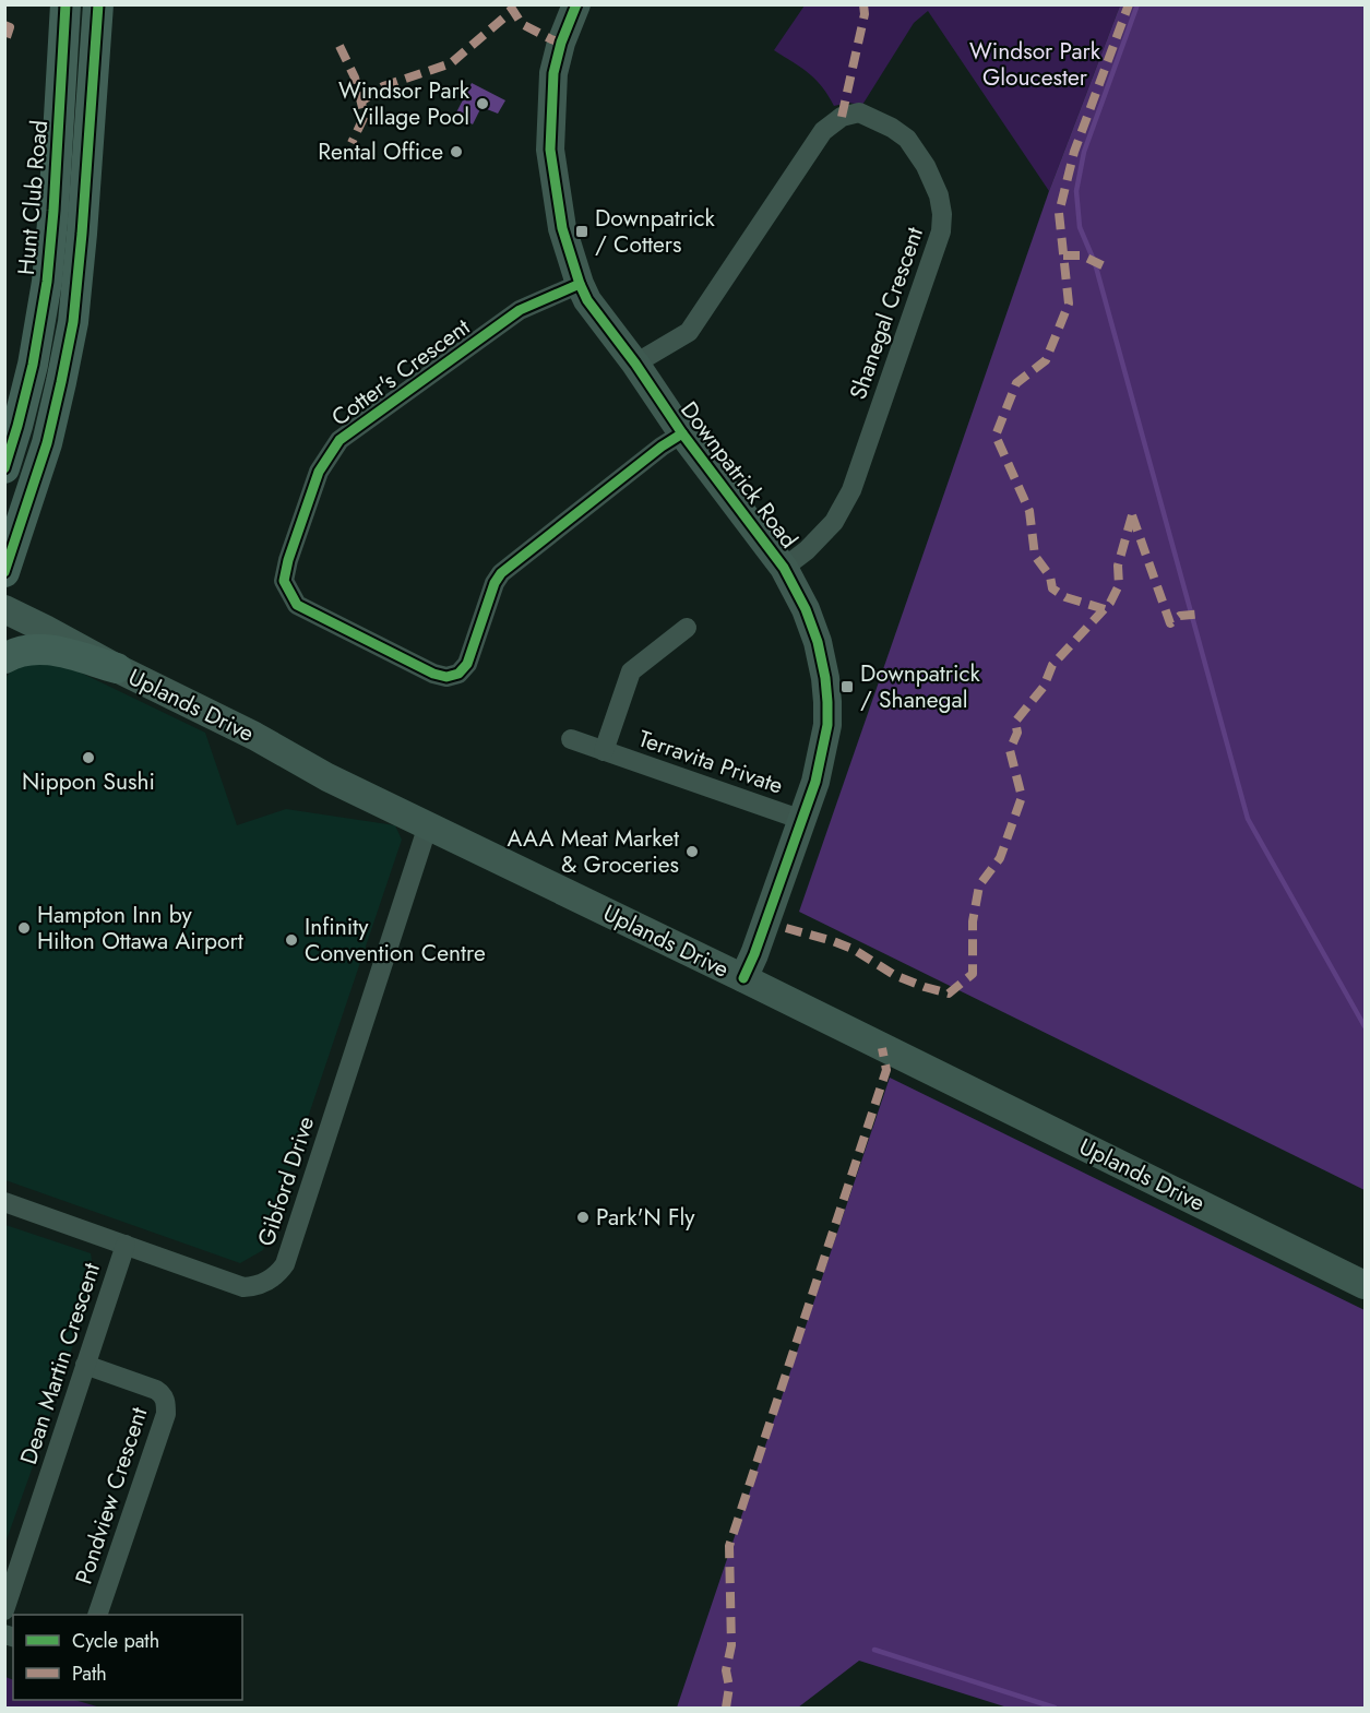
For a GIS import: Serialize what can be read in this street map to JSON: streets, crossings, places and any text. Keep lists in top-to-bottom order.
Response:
{
  "streets": {
    "main road": ["Hunt Club Road", "Downpatrick Road", "Uplands Drive"],
    "street": [
      "Shanegal Crescent",
      "Cotter's Crescent",
      "Terravita Private",
      "Gibford Drive",
      "Dean Martin Crescent",
      "Pondview Crescent"
    ]
  },
  "crossings": [
    ["Shanegal Crescent", "Downpatrick Road"],
    ["Cotter's Crescent", "Downpatrick Road"],
    ["Downpatrick Road", "Uplands Drive"],
    ["Downpatrick Road", "Terravita Private"],
    ["Uplands Drive", "Gibford Drive"],
    ["Gibford Drive", "Dean Martin Crescent"],
    ["Dean Martin Crescent", "Pondview Crescent"]
  ],
  "parks": ["Windsor Park Gloucester"],
  "places": {
    "other": [
      "Windsor Park Village Pool",
      "Rental Office",
      "Nippon Sushi",
      "AAA Meat Market & Groceries",
      "Hampton Inn by Hilton Ottawa Airport",
      "Infinity Convention Centre",
      "Park'N Fly"
    ],
    "transit": ["Downpatrick / Cotters", "Downpatrick / Shanegal"]
  },
  "legend": ["Cycle path", "Path"]
}
